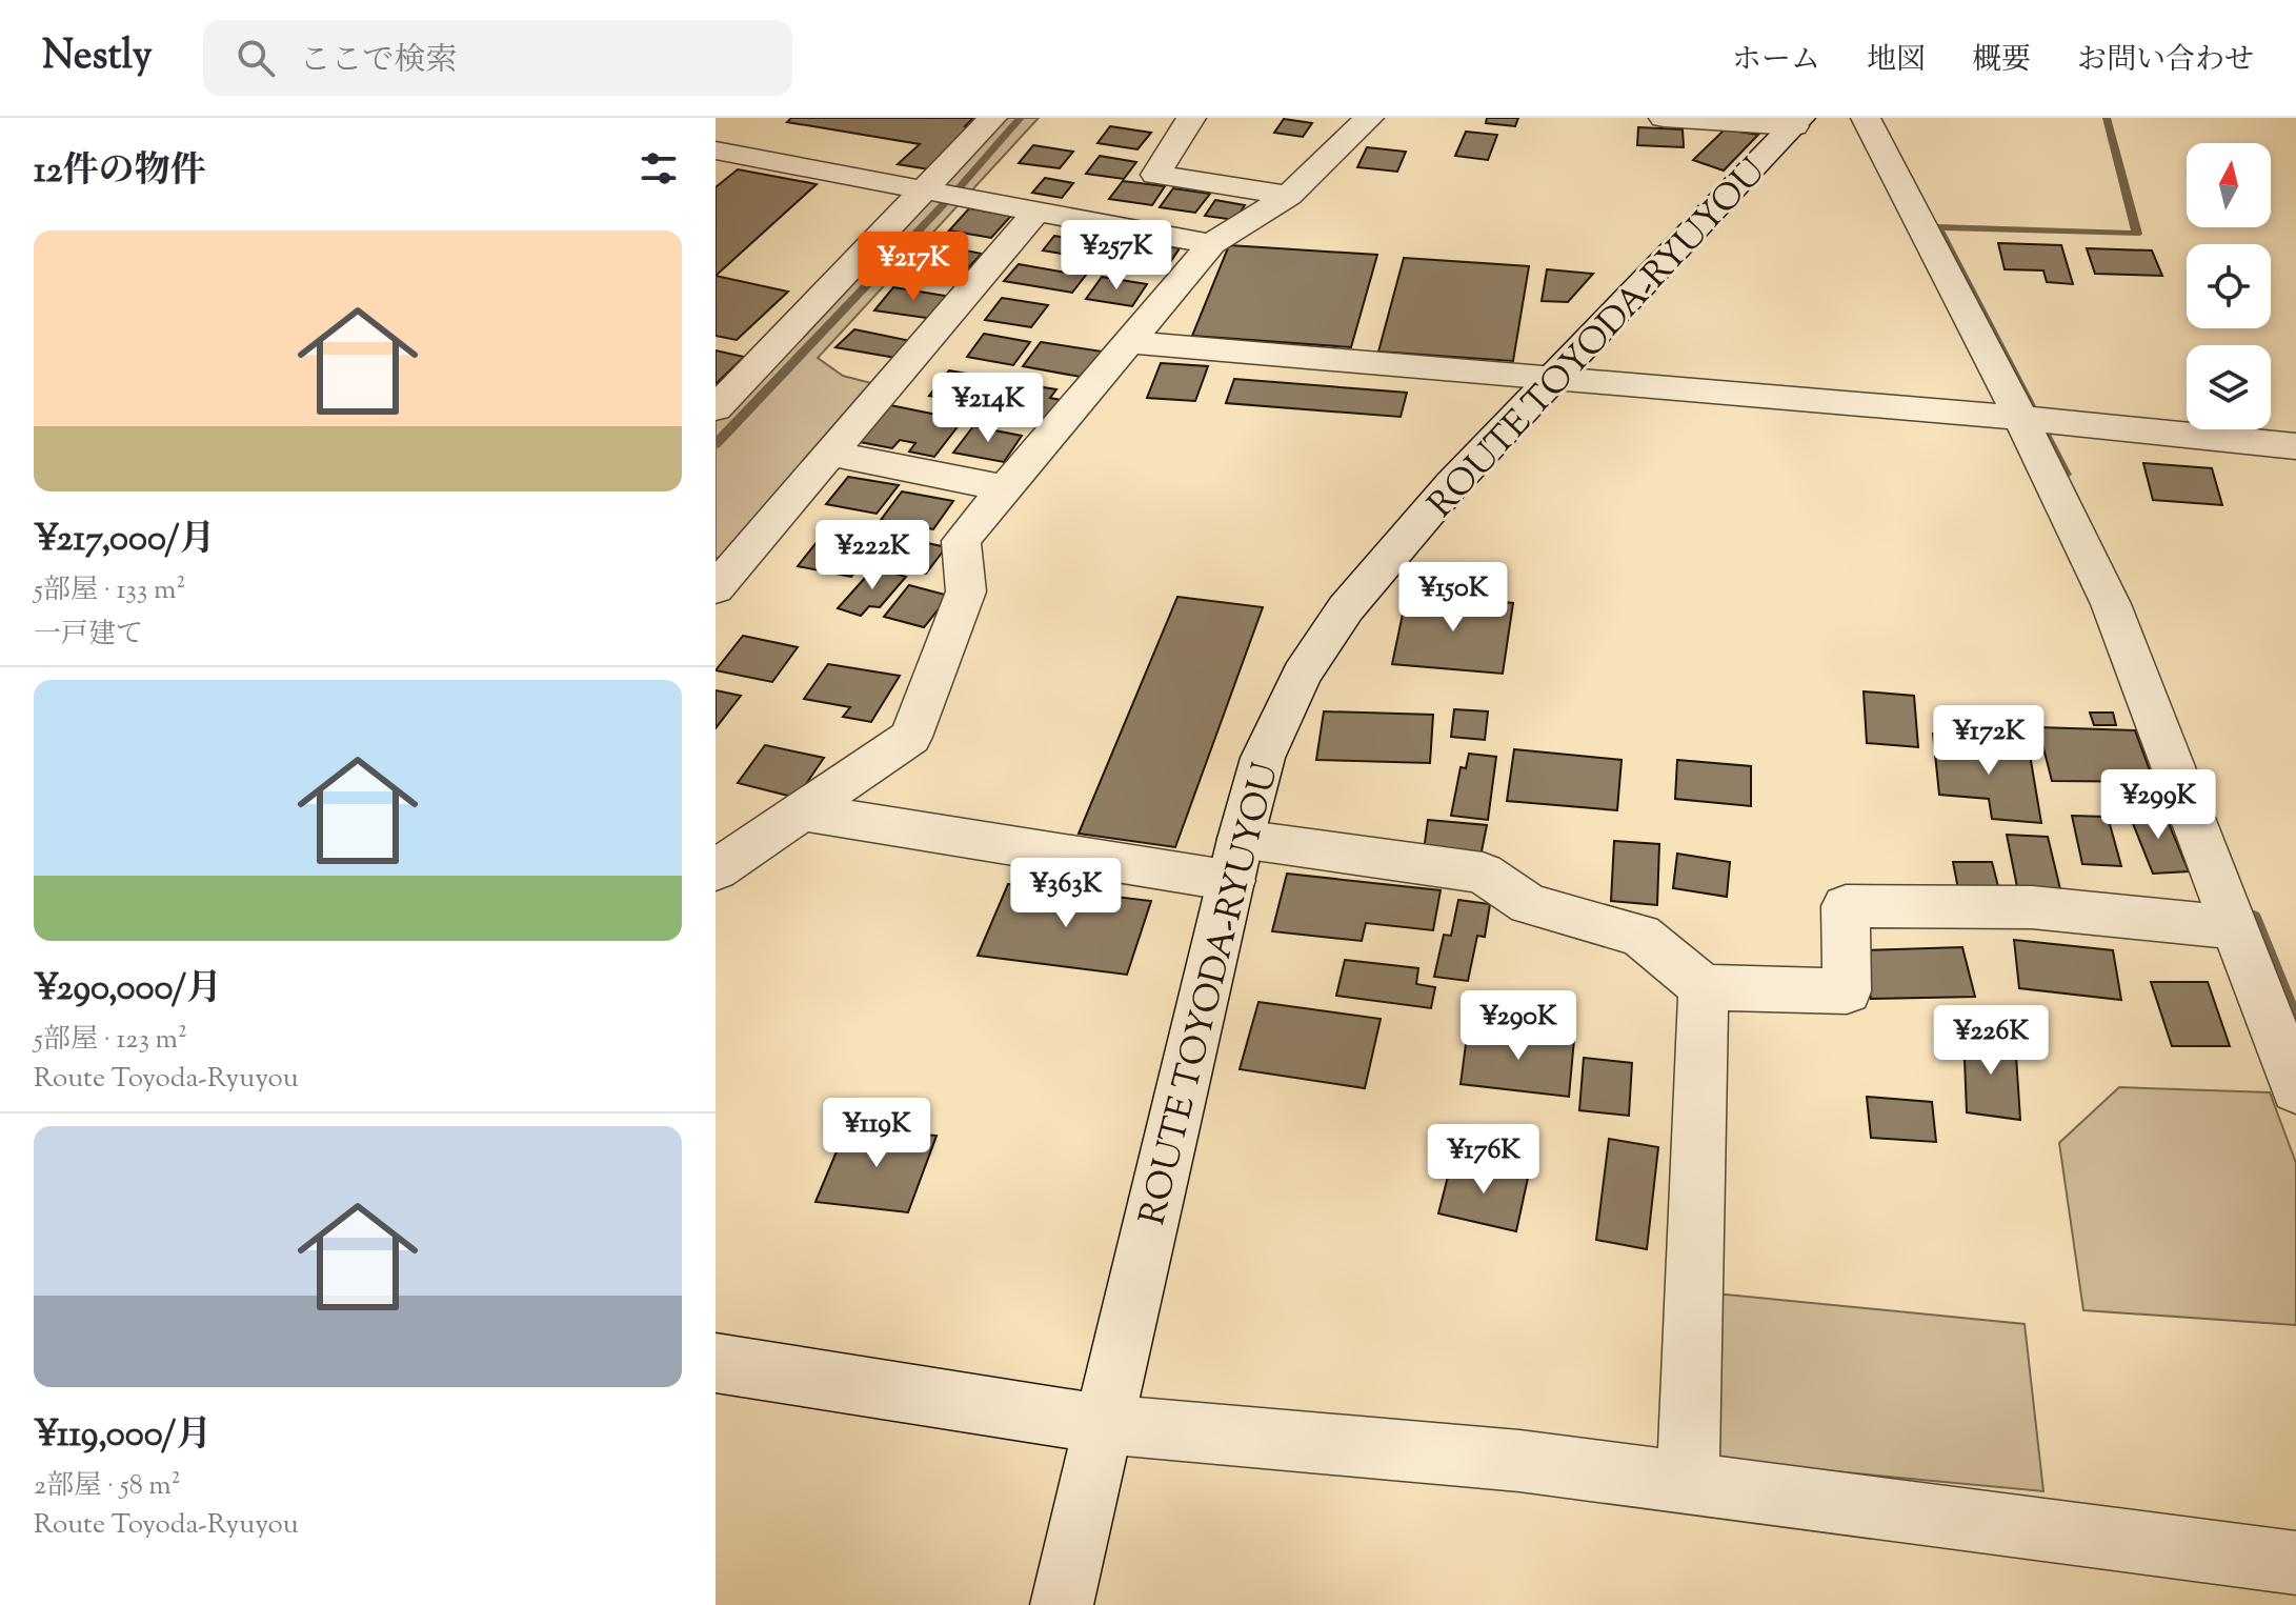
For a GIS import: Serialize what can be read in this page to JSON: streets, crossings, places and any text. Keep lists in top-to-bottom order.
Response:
{
  "streets": {
    "street": ["ROUTE TOYODA-RYUYOU"]
  },
  "north": "top",
  "page": {
    "header": "Nestly",
    "search": "ここで検索",
    "nav": [
      "ホーム",
      "地図",
      "概要",
      "お問い合わせ"
    ],
    "heading": "12件の物件",
    "list": [
      {
        "name": "¥217,000/月",
        "note": "5部屋 · 133 m² · 一戸建て"
      },
      {
        "name": "¥290,000/月",
        "note": "5部屋 · 123 m² · Route Toyoda-Ryuyou"
      },
      {
        "name": "¥119,000/月",
        "note": "2部屋 · 58 m² · Route Toyoda-Ryuyou"
      }
    ],
    "price": [
      "¥257K",
      "¥217K",
      "¥214K",
      "¥222K",
      "¥150K",
      "¥172K",
      "¥299K",
      "¥363K",
      "¥290K",
      "¥226K",
      "¥119K",
      "¥176K"
    ]
  }
}
